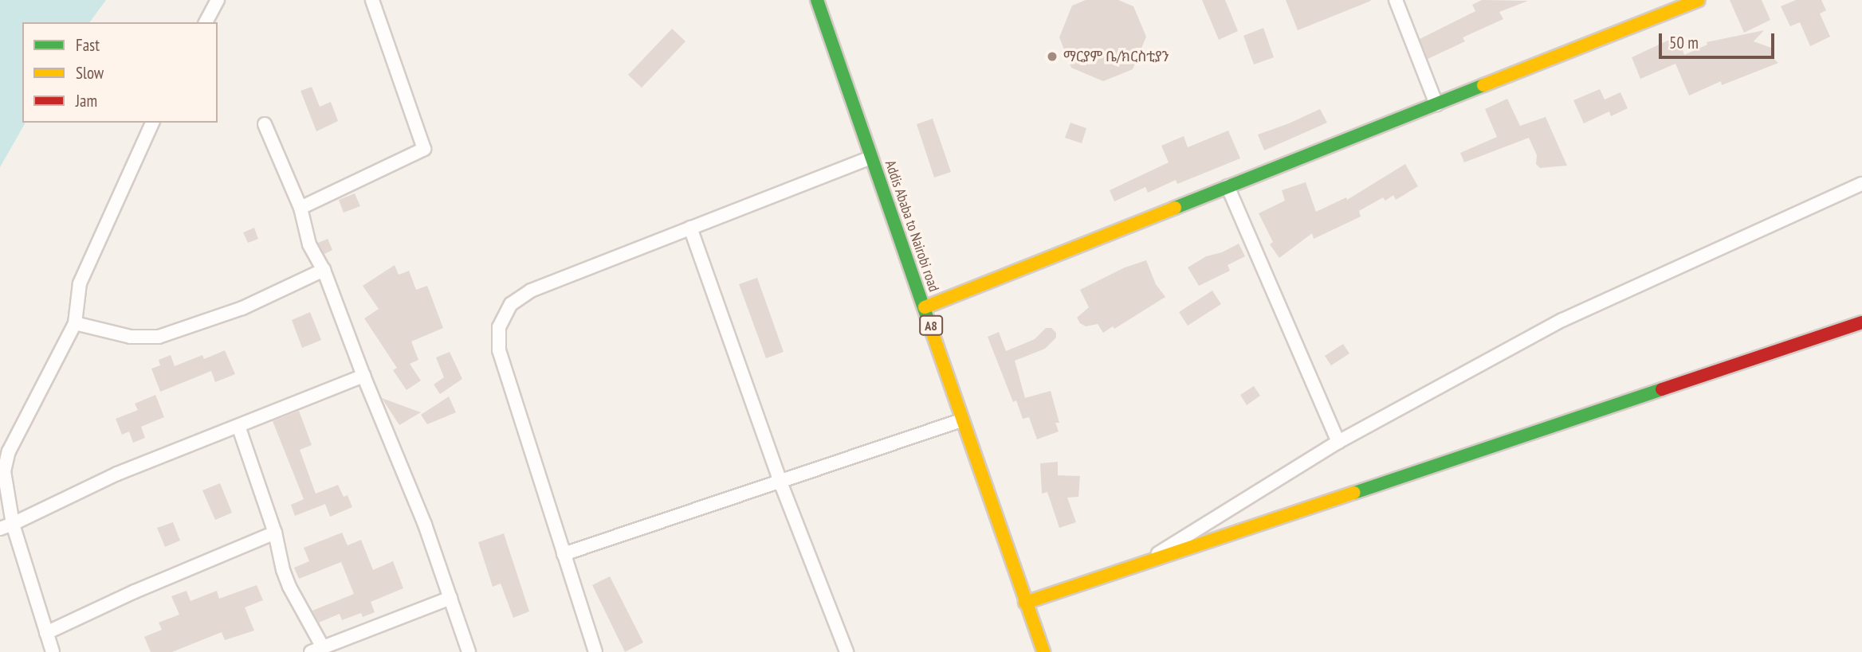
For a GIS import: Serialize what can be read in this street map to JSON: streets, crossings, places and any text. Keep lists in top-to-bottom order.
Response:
{
  "streets": {
    "main road": ["Addis Ababa to Nairobi road", "A8"]
  },
  "places": ["ማርያም ቤ/ክርስቲያን"],
  "legend": ["Fast", "Slow", "Jam"],
  "scale_bar": "50 m"
}
